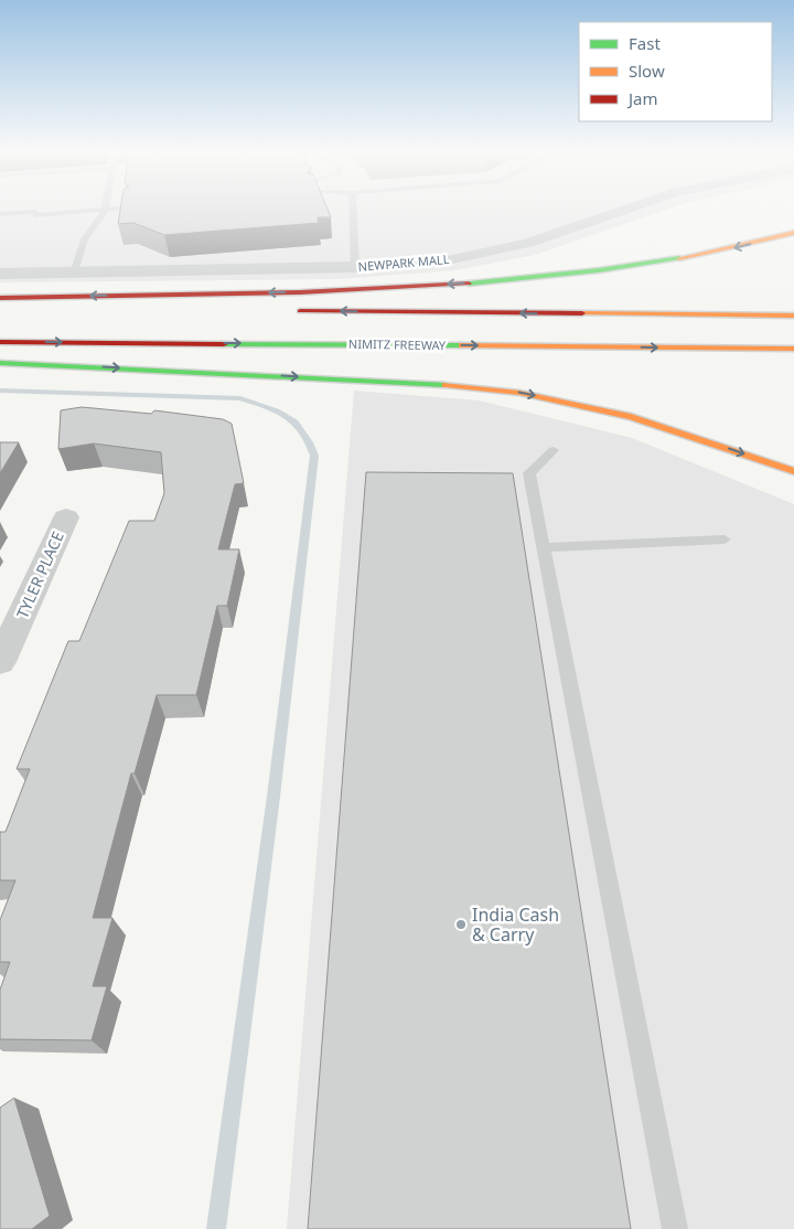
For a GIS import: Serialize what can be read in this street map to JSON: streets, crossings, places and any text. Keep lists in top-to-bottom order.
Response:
{
  "streets": {
    "highway": ["NIMITZ FREEWAY"],
    "street": ["NEWPARK MALL", "TYLER PLACE"]
  },
  "places": ["India Cash & Carry"],
  "legend": ["Fast", "Slow", "Jam"]
}
